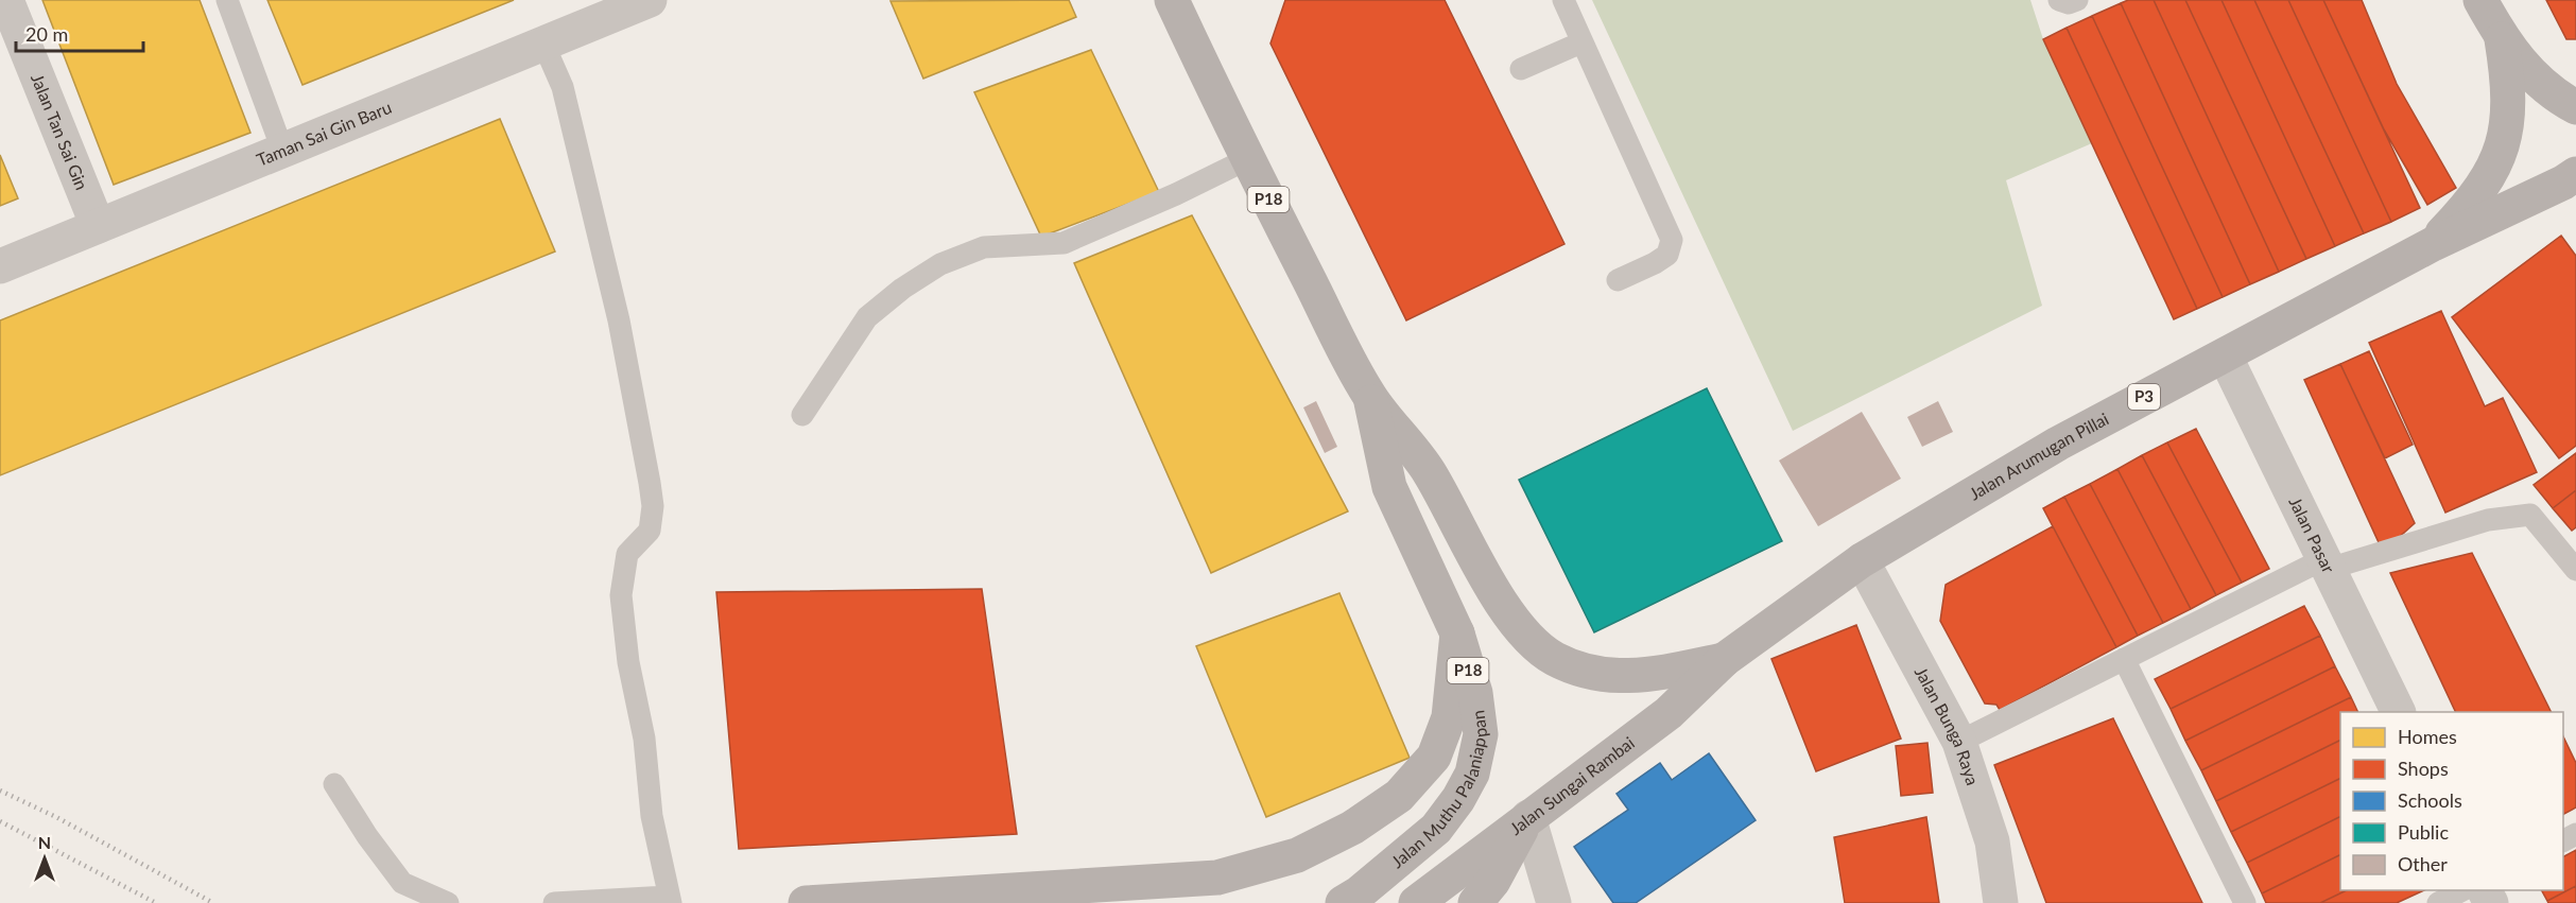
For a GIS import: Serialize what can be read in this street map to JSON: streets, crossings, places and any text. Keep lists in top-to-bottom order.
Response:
{
  "streets": {
    "main road": [
      "P18",
      "P3",
      "Jalan Arumugan Pillai",
      "Jalan Sungai Rambai",
      "Jalan Muthu Palaniappan"
    ],
    "street": [
      "Jalan Tan Sai Gin",
      "Taman Sai Gin Baru",
      "Jalan Pasar",
      "Jalan Bunga Raya"
    ]
  },
  "crossings": [
    ["Jalan Tan Sai Gin", "Taman Sai Gin Baru"],
    ["Jalan Arumugan Pillai", "Jalan Pasar"],
    ["Jalan Arumugan Pillai", "Jalan Bunga Raya"],
    ["Jalan Arumugan Pillai", "Jalan Sungai Rambai"],
    ["Jalan Arumugan Pillai", "Jalan Muthu Palaniappan"],
    ["Jalan Sungai Rambai", "Jalan Muthu Palaniappan"]
  ],
  "legend": [
    "Homes",
    "Shops",
    "Schools",
    "Public",
    "Other"
  ],
  "scale_bar": "20 m",
  "north": "top"
}
